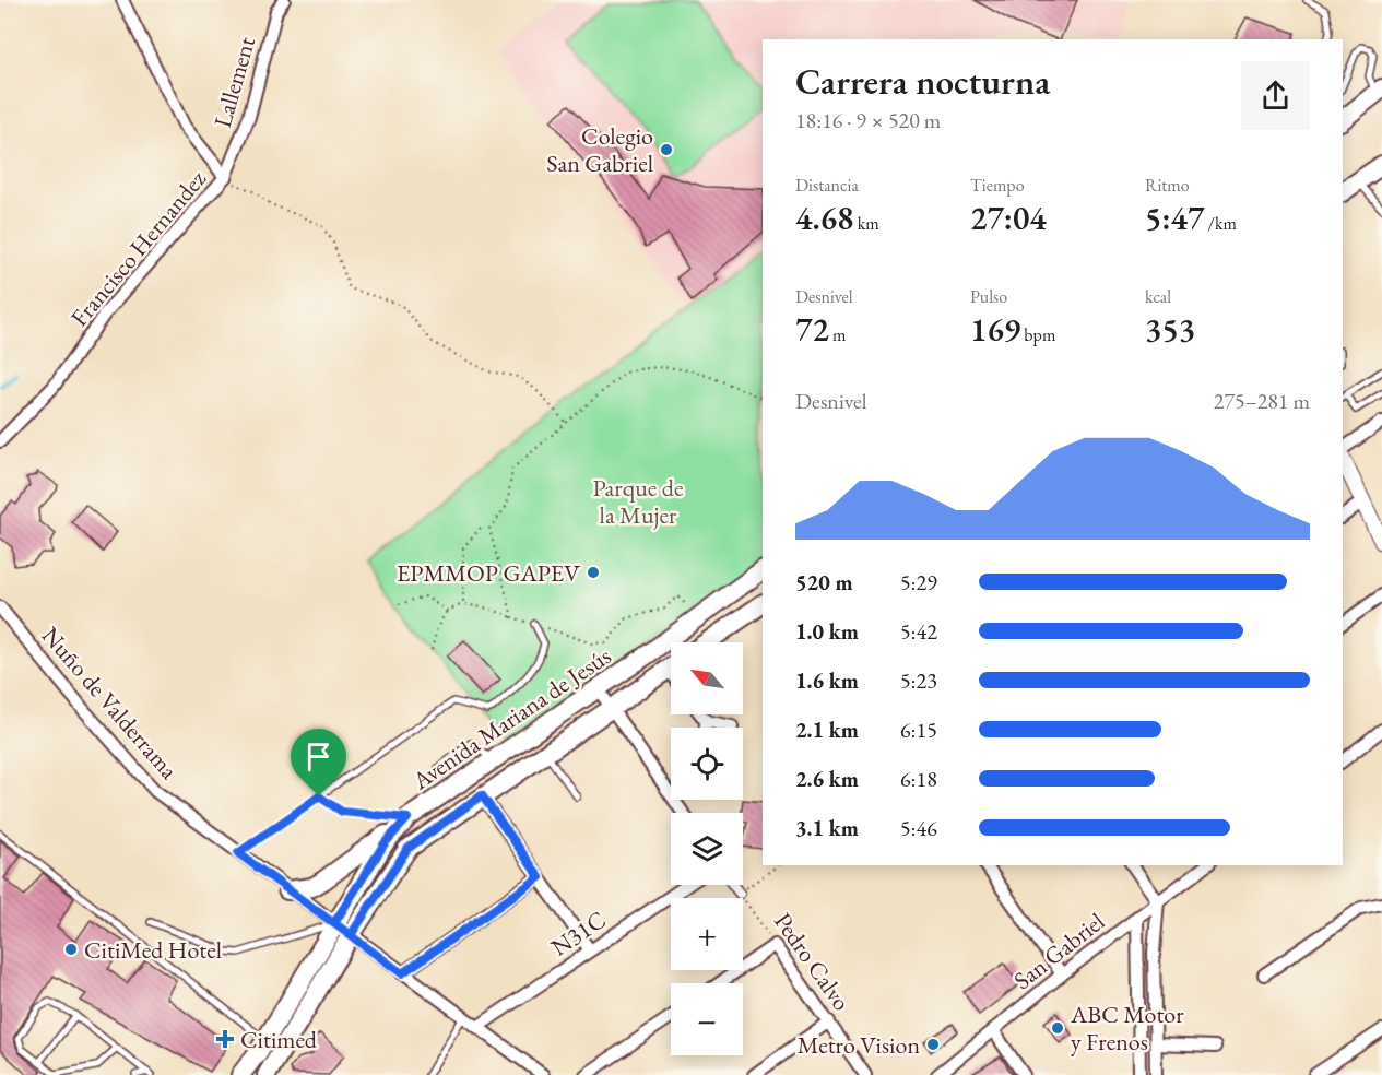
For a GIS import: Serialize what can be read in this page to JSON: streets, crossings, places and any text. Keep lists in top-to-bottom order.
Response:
{
  "streets": {
    "main road": ["Avenida Mariana de Jesús"],
    "street": [
      "Lallement",
      "Francisco Hernandez",
      "Nuño de Valderrama",
      "N31C",
      "San Gabriel",
      "Pedro Calvo"
    ]
  },
  "crossings": [
    ["Lallement", "Francisco Hernandez"],
    ["Nuño de Valderrama", "Avenida Mariana de Jesús"],
    ["Nuño de Valderrama", "N31C"]
  ],
  "parks": ["Parque de la Mujer"],
  "places": {
    "other": [
      "Colegio San Gabriel",
      "EPMMOP GAPEV",
      "CitiMed Hotel",
      "ABC Motor y Frenos",
      "Metro Vision"
    ],
    "health": ["Citimed"]
  },
  "north": "top left",
  "page": {
    "heading": ["Carrera nocturna", "18:16 · 9 × 520 m"],
    "stats": [
      ["Distancia", "4.68 km"],
      ["Tiempo", "27:04"],
      ["Ritmo", "5:47 /km"],
      ["Desnivel", "72 m"],
      ["Pulso", "169 bpm"],
      ["kcal", "353"]
    ],
    "chart": ["Desnivel", "275–281 m"],
    "list": [
      {
        "name": "520 m",
        "note": "5:29"
      },
      {
        "name": "1.0 km",
        "note": "5:42"
      },
      {
        "name": "1.6 km",
        "note": "5:23"
      },
      {
        "name": "2.1 km",
        "note": "6:15"
      },
      {
        "name": "2.6 km",
        "note": "6:18"
      },
      {
        "name": "3.1 km",
        "note": "5:46"
      }
    ],
    "map_buttons": ["+", "−"]
  }
}
